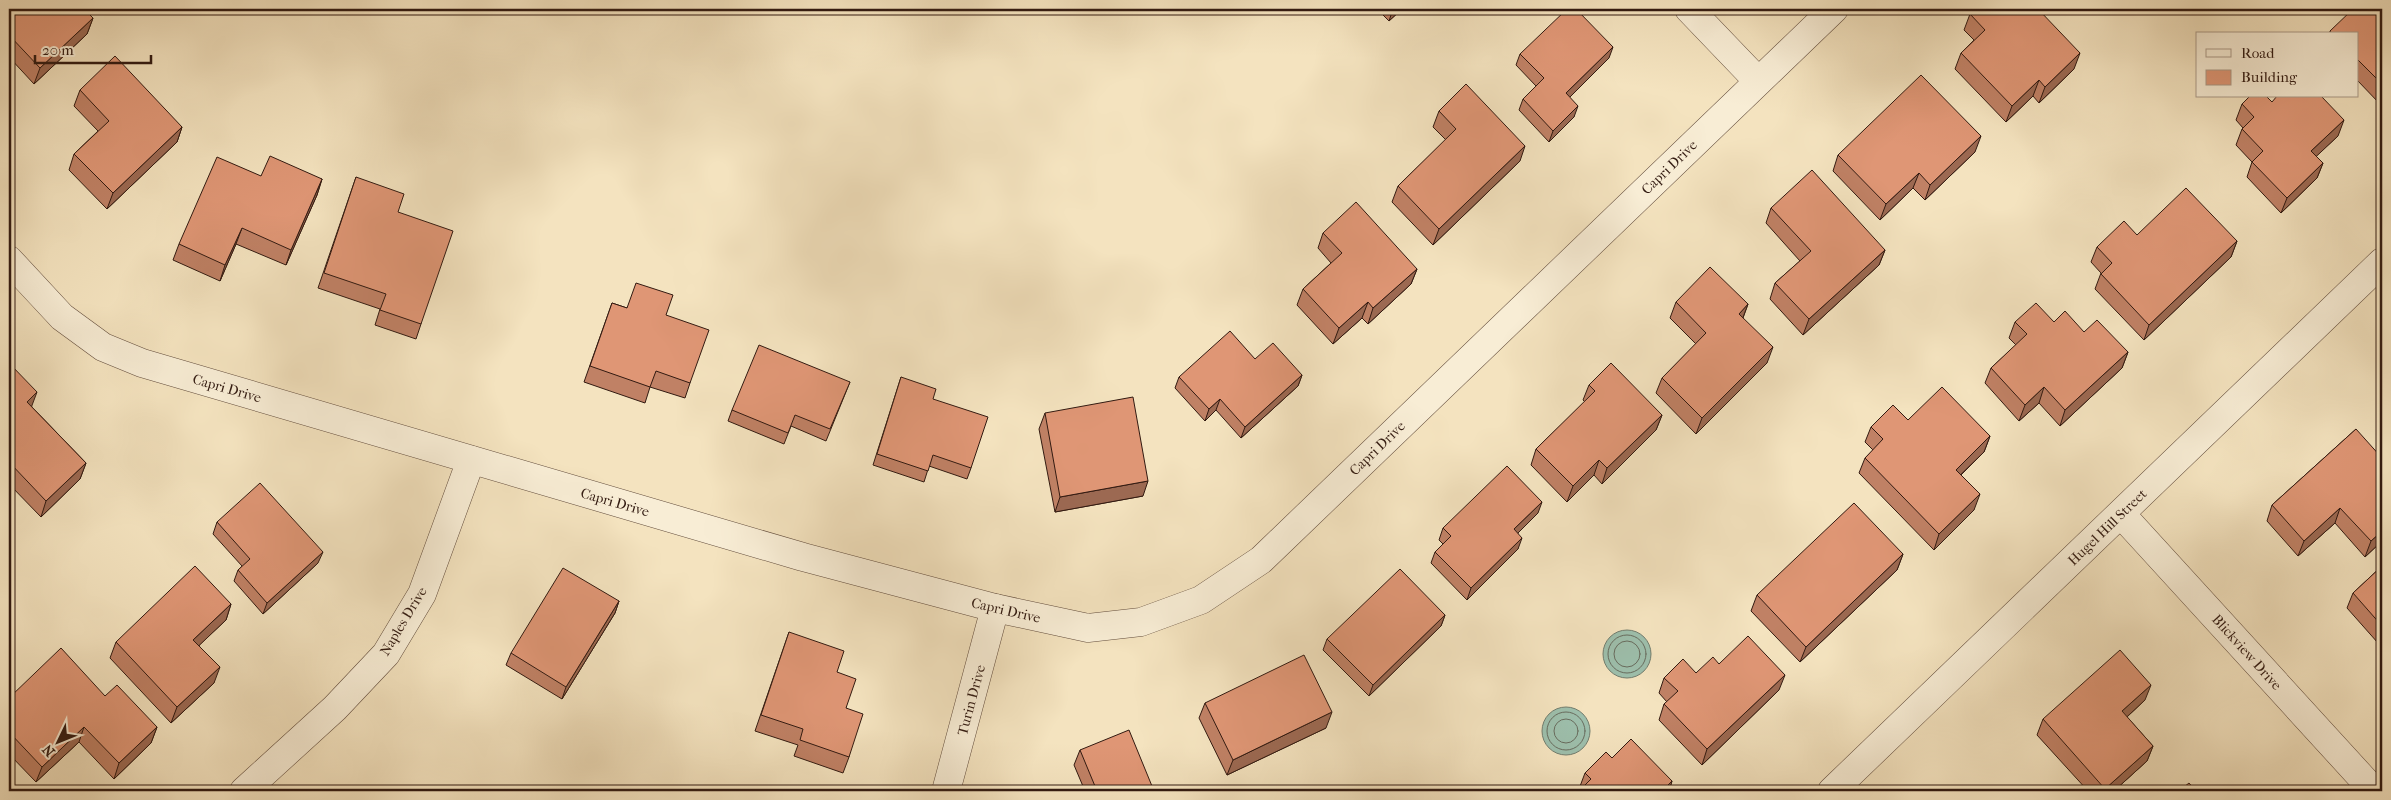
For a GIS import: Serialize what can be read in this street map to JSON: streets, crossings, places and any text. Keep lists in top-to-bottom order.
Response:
{
  "streets": {
    "street": [
      "Capri Drive",
      "Hugel Hill Street",
      "Naples Drive",
      "Blickview Drive",
      "Turin Drive"
    ]
  },
  "crossings": [
    ["Capri Drive", "Naples Drive"],
    ["Capri Drive", "Turin Drive"],
    ["Hugel Hill Street", "Blickview Drive"]
  ],
  "legend": ["Road", "Building"],
  "scale_bar": "20 m",
  "north": "bottom left"
}
